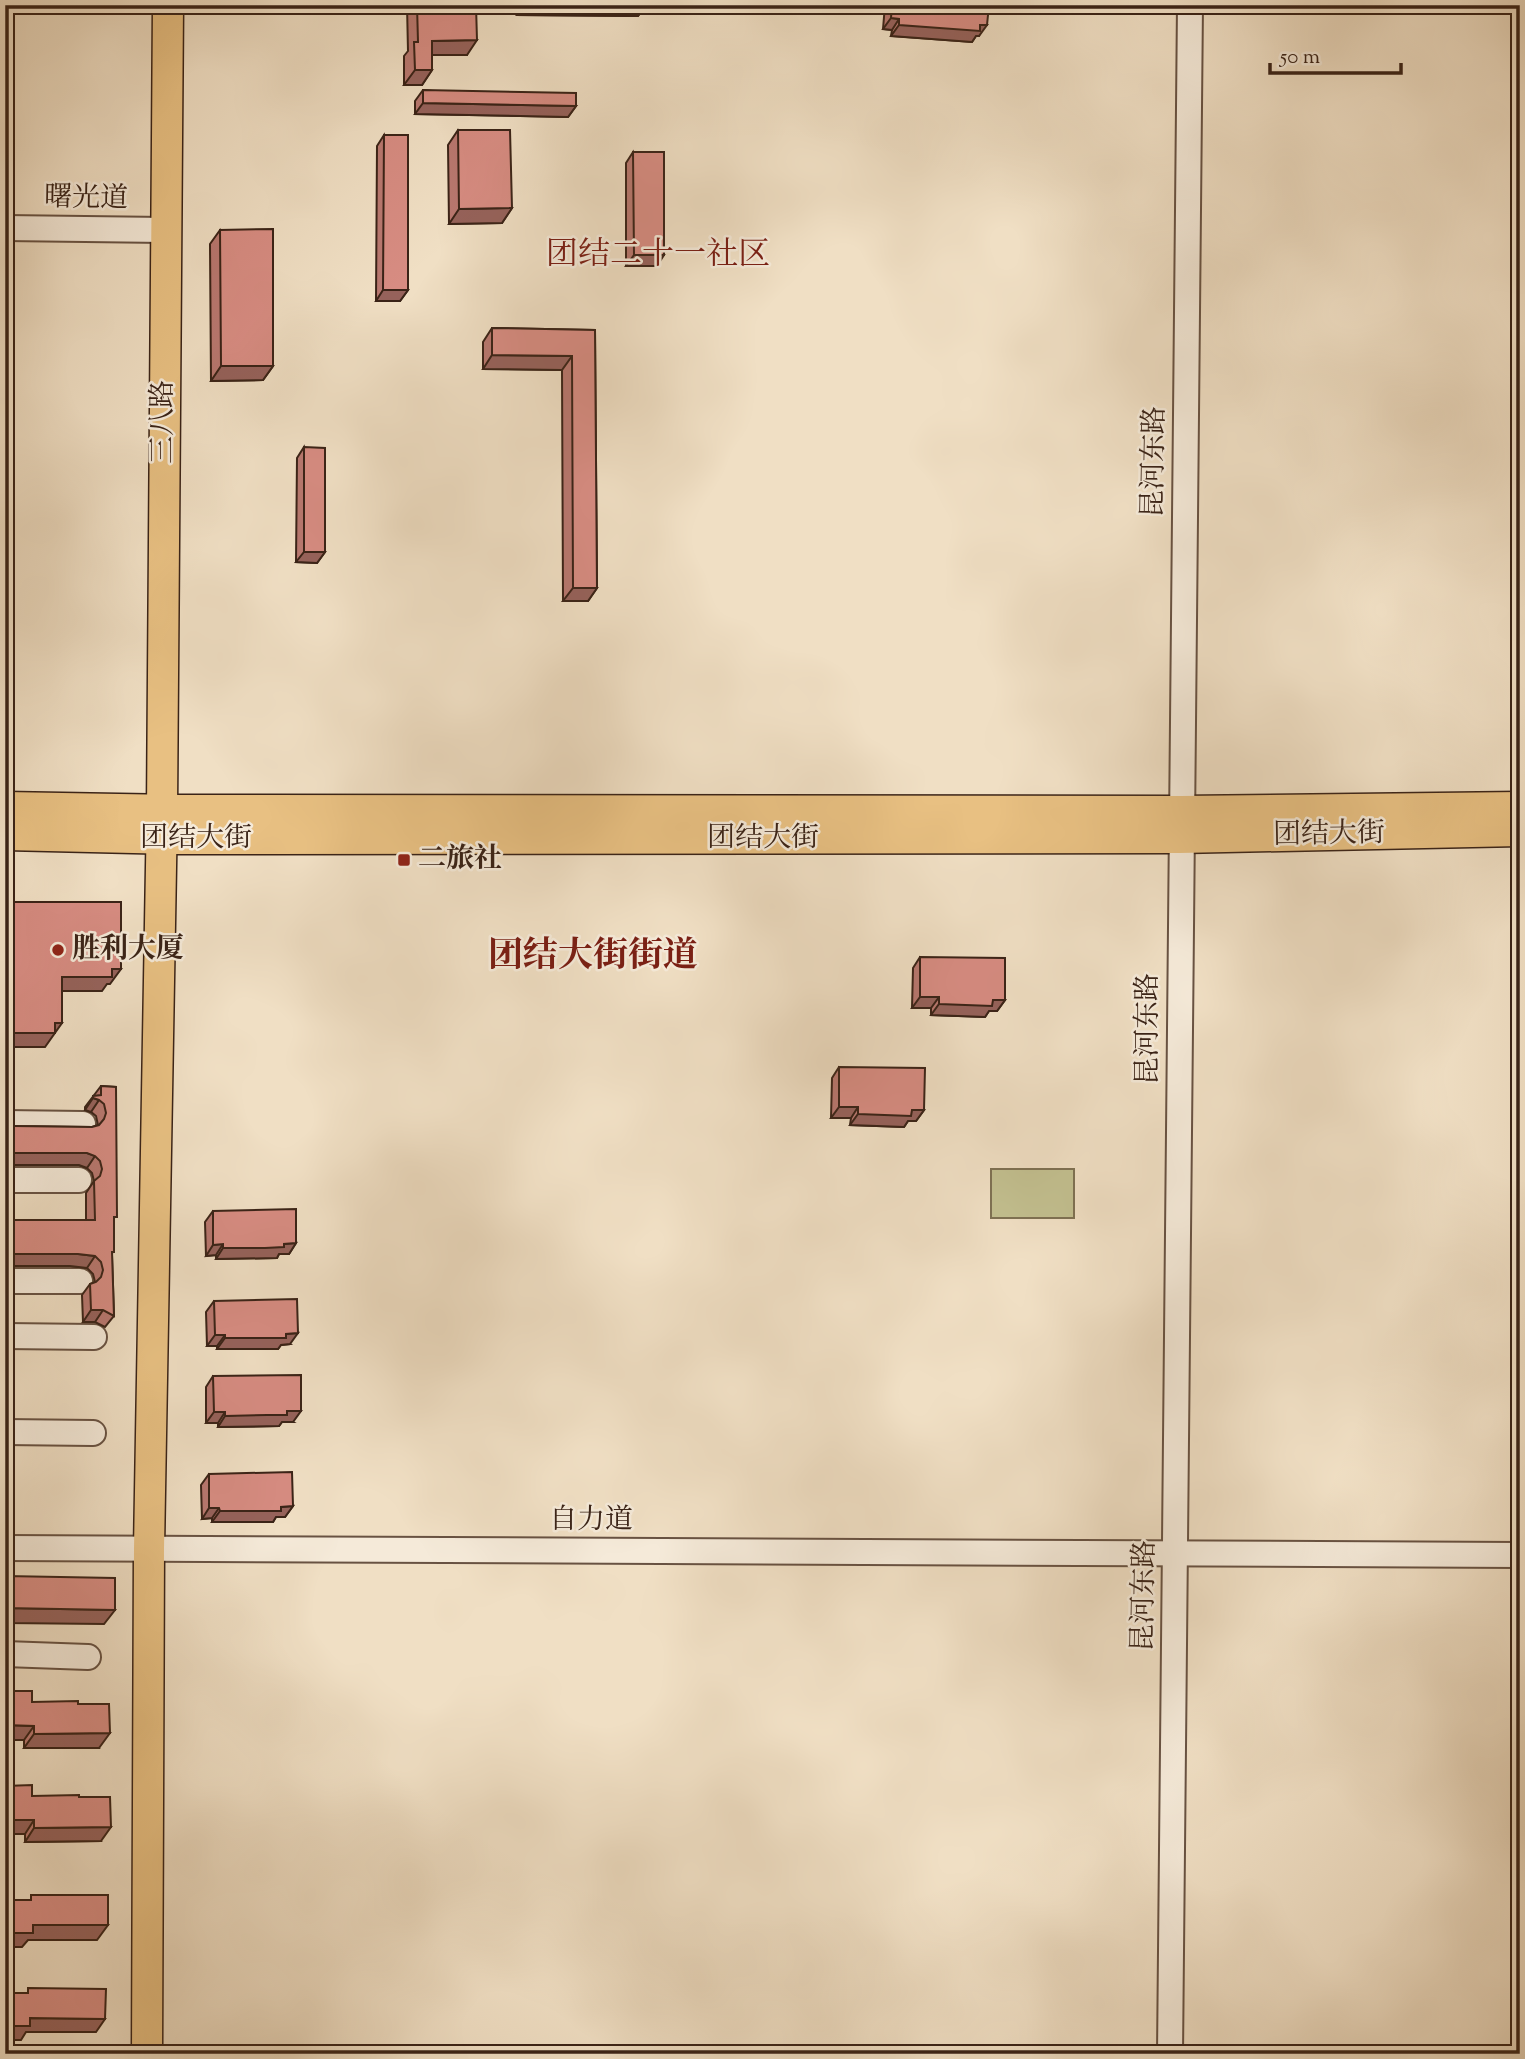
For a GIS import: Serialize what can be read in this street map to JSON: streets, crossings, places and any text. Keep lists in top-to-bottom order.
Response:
{
  "streets": {
    "main road": ["三八路", "团结大街"],
    "street": ["曙光道", "昆河东路", "自力道"]
  },
  "crossings": [
    ["曙光道", "三八路"],
    ["三八路", "团结大街"],
    ["三八路", "自力道"],
    ["昆河东路", "团结大街"],
    ["昆河东路", "自力道"]
  ],
  "districts": ["团结二十一社区", "团结大街街道"],
  "places": {
    "transit": ["二旅社"],
    "other": ["胜利大厦"]
  },
  "scale_bar": "50 m"
}
